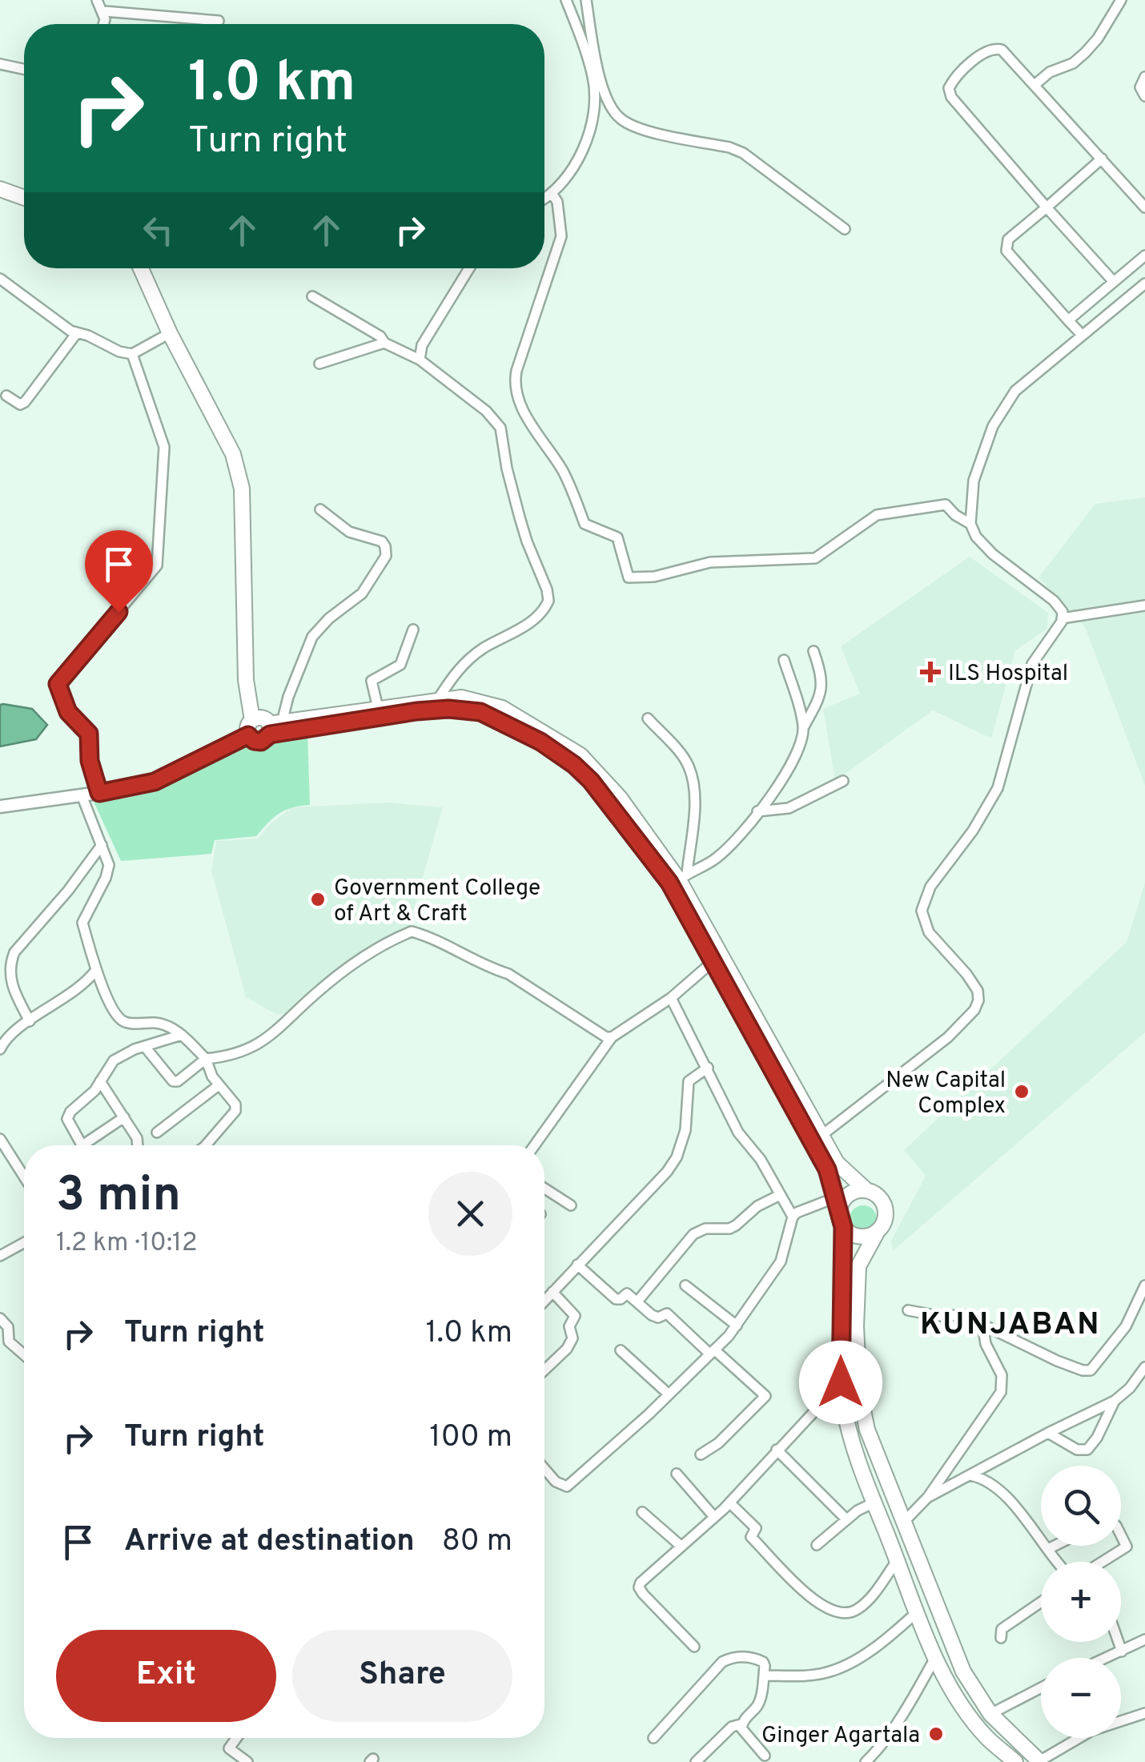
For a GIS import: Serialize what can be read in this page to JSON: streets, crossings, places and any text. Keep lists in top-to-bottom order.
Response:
{
  "districts": ["KUNJABAN"],
  "places": {
    "health": ["ILS Hospital"],
    "other": ["Government College of Art & Craft", "New Capital Complex", "Ginger Agartala"]
  },
  "page": {
    "turn": ["1.0 km", "Turn right"],
    "heading": ["3 min", "1.2 km · 10:12"],
    "list": [
      {
        "name": "Turn right",
        "value": "1.0 km"
      },
      {
        "name": "Turn right",
        "value": "100 m"
      },
      {
        "name": "Arrive at destination",
        "value": "80 m"
      }
    ],
    "map_buttons": ["+", "−"],
    "buttons": ["Exit", "Share"]
  }
}
